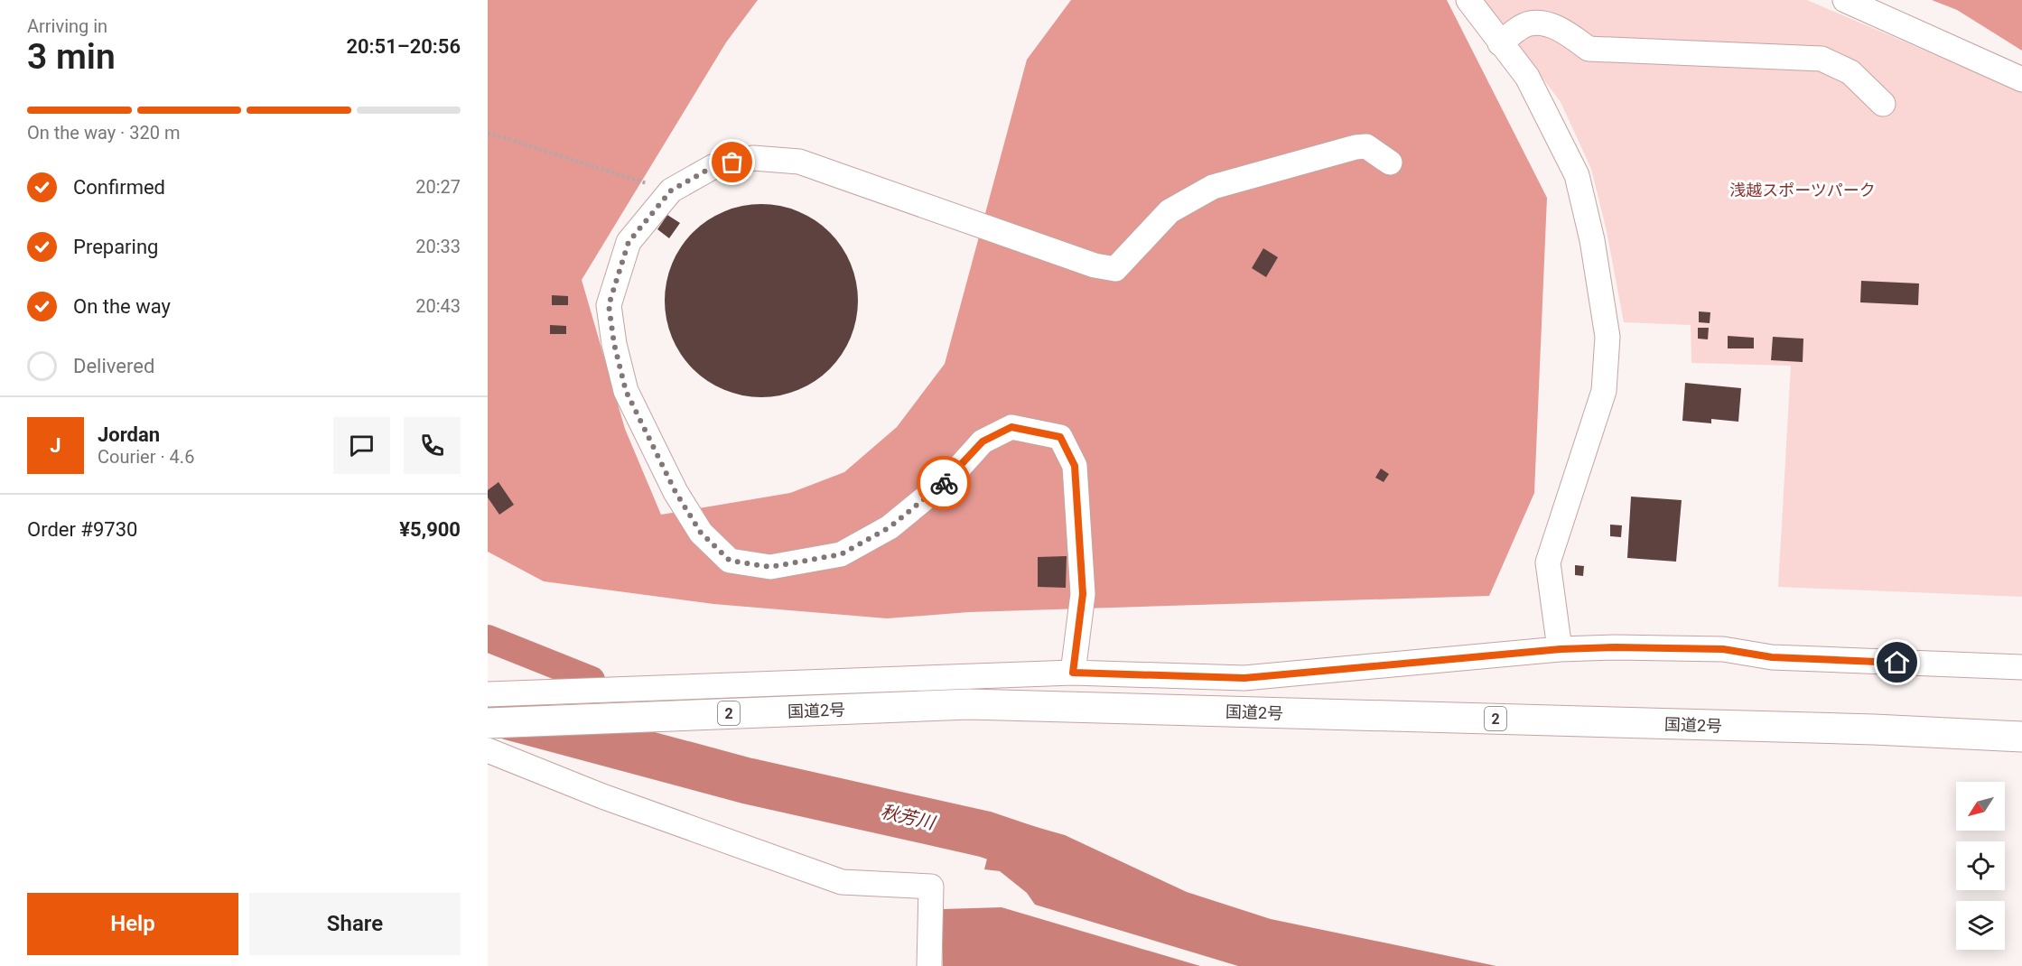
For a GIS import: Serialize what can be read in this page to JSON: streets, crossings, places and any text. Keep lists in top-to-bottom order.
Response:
{
  "streets": {
    "highway": ["国道2号", "2"]
  },
  "water": ["秋芳川"],
  "parks": ["浅越スポーツパーク"],
  "north": "bottom left",
  "page": {
    "heading": ["3 min", "Arriving in", "20:51–20:56"],
    "panel": [
      "Jordan",
      "Courier · 4.6",
      "Order #9730",
      "¥5,900"
    ],
    "bar": "On the way · 320 m",
    "list": [
      ["Confirmed", "20:27"],
      ["Preparing", "20:33"],
      ["On the way", "20:43"],
      "Delivered"
    ],
    "round": "J",
    "buttons": ["Help", "Share"]
  }
}
